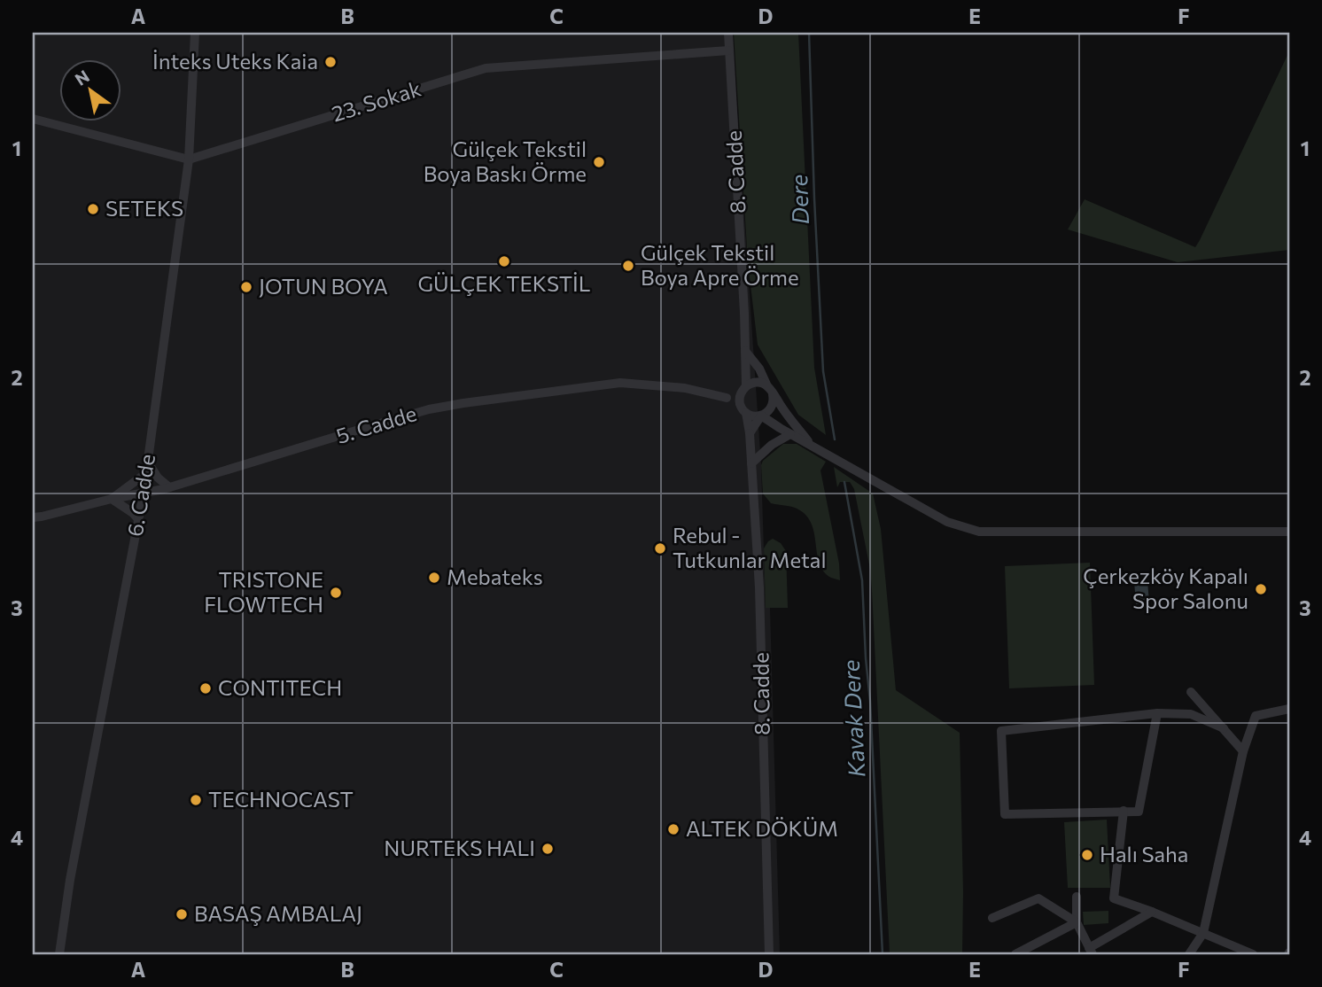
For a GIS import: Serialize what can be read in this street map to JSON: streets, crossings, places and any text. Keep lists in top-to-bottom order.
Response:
{
  "streets": {
    "street": [
      "23. Sokak",
      "8. Cadde",
      "5. Cadde",
      "6. Cadde"
    ]
  },
  "crossings": [
    ["23. Sokak", "8. Cadde"],
    ["23. Sokak", "6. Cadde"],
    ["5. Cadde", "6. Cadde"]
  ],
  "water": ["Dere", "Kavak Dere"],
  "places": [
    "İnteks Uteks Kaia",
    "Gülçek Tekstil Boya Baskı Örme",
    "SETEKS",
    "GÜLÇEK TEKSTİL",
    "Gülçek Tekstil Boya Apre Örme",
    "JOTUN BOYA",
    "Rebul - Tutkunlar Metal",
    "Mebateks",
    "Çerkezköy Kapalı Spor Salonu",
    "TRISTONE FLOWTECH",
    "CONTITECH",
    "TECHNOCAST",
    "ALTEK DÖKÜM",
    "NURTEKS HALI",
    "Halı Saha",
    "BASAŞ AMBALAJ"
  ],
  "north": "top left",
  "grid": {
    "columns": [
      "A",
      "B",
      "C",
      "D",
      "E",
      "F"
    ],
    "rows": [
      "1",
      "2",
      "3",
      "4"
    ]
  }
}
